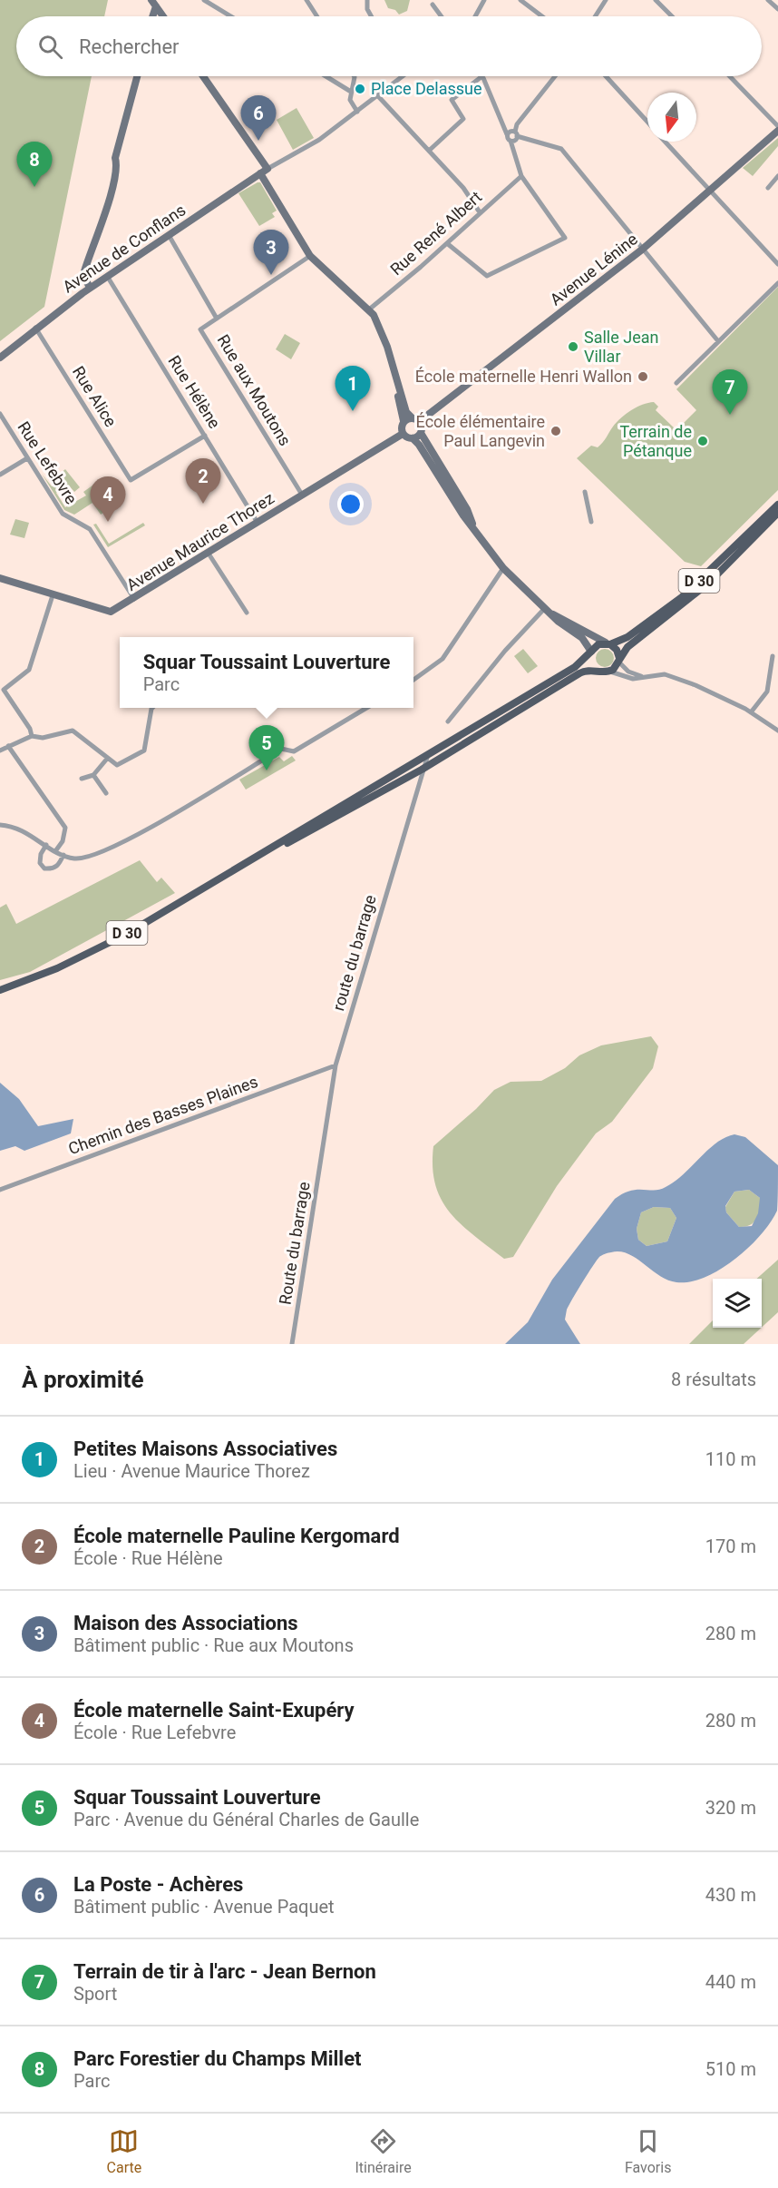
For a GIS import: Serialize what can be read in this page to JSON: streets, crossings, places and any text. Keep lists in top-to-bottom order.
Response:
{
  "streets": {
    "main road": ["D 30"],
    "street": [
      "Rue René Albert",
      "Avenue de Conflans",
      "Avenue Lénine",
      "Rue aux Moutons",
      "Rue Hélène",
      "Rue Alice",
      "Rue Lefebvre",
      "Avenue Maurice Thorez",
      "route du barrage",
      "Chemin des Basses Plaines",
      "Route du barrage"
    ]
  },
  "crossings": [
    ["Avenue de Conflans", "Rue Hélène"],
    ["Avenue de Conflans", "Rue Alice"],
    ["Avenue Lénine", "Avenue Maurice Thorez"],
    ["Rue aux Moutons", "Avenue Maurice Thorez"],
    ["Rue Hélène", "Rue Alice"],
    ["Rue Hélène", "Avenue Maurice Thorez"],
    ["Rue Lefebvre", "Avenue Maurice Thorez"],
    ["D 30", "route du barrage"],
    ["route du barrage", "Chemin des Basses Plaines"],
    ["route du barrage", "Route du barrage"]
  ],
  "places": [
    "Place Delassue",
    "Salle Jean Villar",
    "École maternelle Henri Wallon",
    "École élémentaire Paul Langevin",
    "Terrain de Pétanque"
  ],
  "north": "bottom",
  "page": {
    "search": "Rechercher",
    "pins": [
      "6",
      "8",
      "3",
      "1",
      "7",
      "2",
      "4",
      "5"
    ],
    "popup": ["Squar Toussaint Louverture", "Parc"],
    "heading": ["À proximité", "8 résultats"],
    "list": [
      {
        "mark": "1",
        "name": "Petites Maisons Associatives",
        "note": "Lieu · Avenue Maurice Thorez",
        "value": "110 m"
      },
      {
        "mark": "2",
        "name": "École maternelle Pauline Kergomard",
        "note": "École · Rue Hélène",
        "value": "170 m"
      },
      {
        "mark": "3",
        "name": "Maison des Associations",
        "note": "Bâtiment public · Rue aux Moutons",
        "value": "280 m"
      },
      {
        "mark": "4",
        "name": "École maternelle Saint-Exupéry",
        "note": "École · Rue Lefebvre",
        "value": "280 m"
      },
      {
        "mark": "5",
        "name": "Squar Toussaint Louverture",
        "note": "Parc · Avenue du Général Charles de Gaulle",
        "value": "320 m"
      },
      {
        "mark": "6",
        "name": "La Poste - Achères",
        "note": "Bâtiment public · Avenue Paquet",
        "value": "430 m"
      },
      {
        "mark": "7",
        "name": "Terrain de tir à l'arc - Jean Bernon",
        "note": "Sport",
        "value": "440 m"
      },
      {
        "mark": "8",
        "name": "Parc Forestier du Champs Millet",
        "note": "Parc",
        "value": "510 m"
      }
    ],
    "nav": ["Carte", "Itinéraire", "Favoris"]
  }
}
